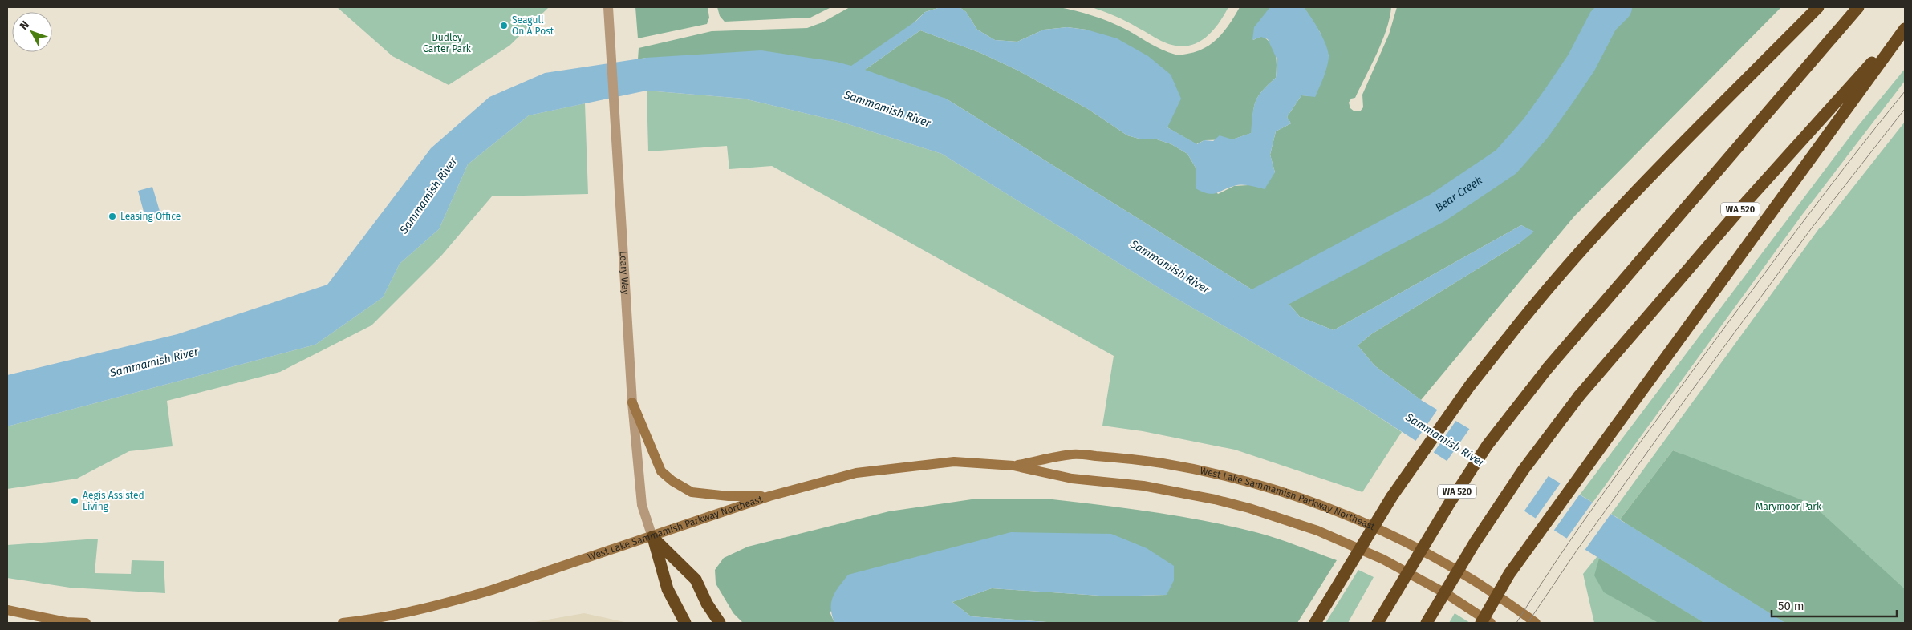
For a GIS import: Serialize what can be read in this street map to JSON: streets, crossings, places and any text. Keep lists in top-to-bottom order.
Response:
{
  "streets": {
    "highway": ["WA 520"],
    "main road": ["West Lake Sammamish Parkway Northeast"],
    "street": ["Leary Way"]
  },
  "crossings": [
    ["Leary Way", "West Lake Sammamish Parkway Northeast"]
  ],
  "water": ["Sammamish River", "Bear Creek"],
  "parks": ["Dudley Carter Park", "Marymoor Park"],
  "places": ["Seagull On A Post", "Leasing Office", "Aegis Assisted Living"],
  "scale_bar": "50 m",
  "north": "top left"
}
